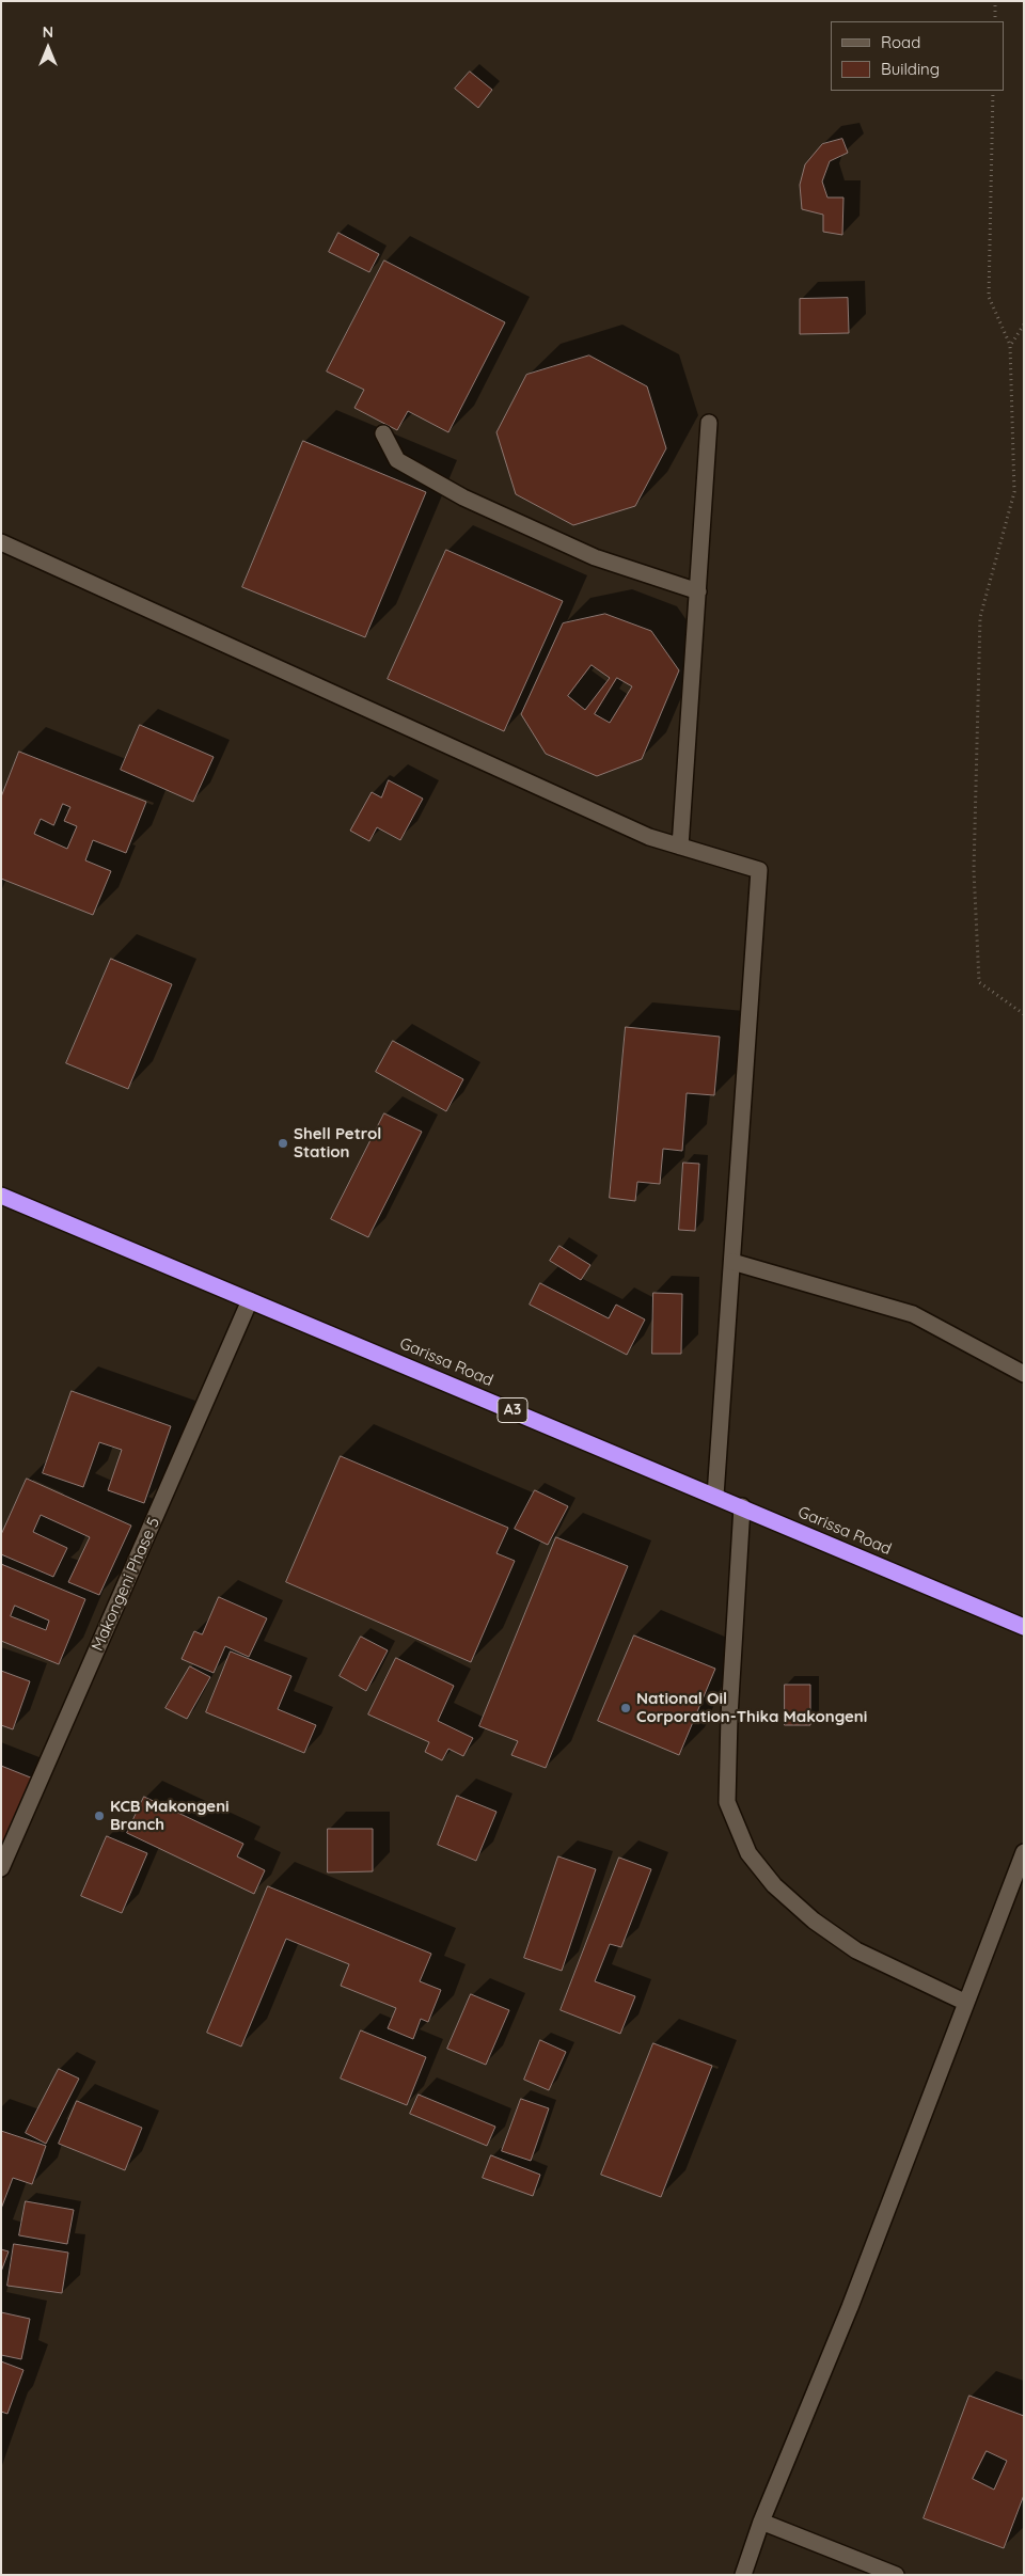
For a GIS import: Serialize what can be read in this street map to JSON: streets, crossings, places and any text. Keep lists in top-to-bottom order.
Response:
{
  "streets": {
    "highway": ["Garissa Road", "A3"],
    "street": ["Makongeni Phase 5"]
  },
  "crossings": [
    ["Garissa Road", "Makongeni Phase 5"]
  ],
  "places": ["Shell Petrol Station", "National Oil Corporation-Thika Makongeni", "KCB Makongeni Branch"],
  "legend": ["Road", "Building"],
  "north": "top"
}
